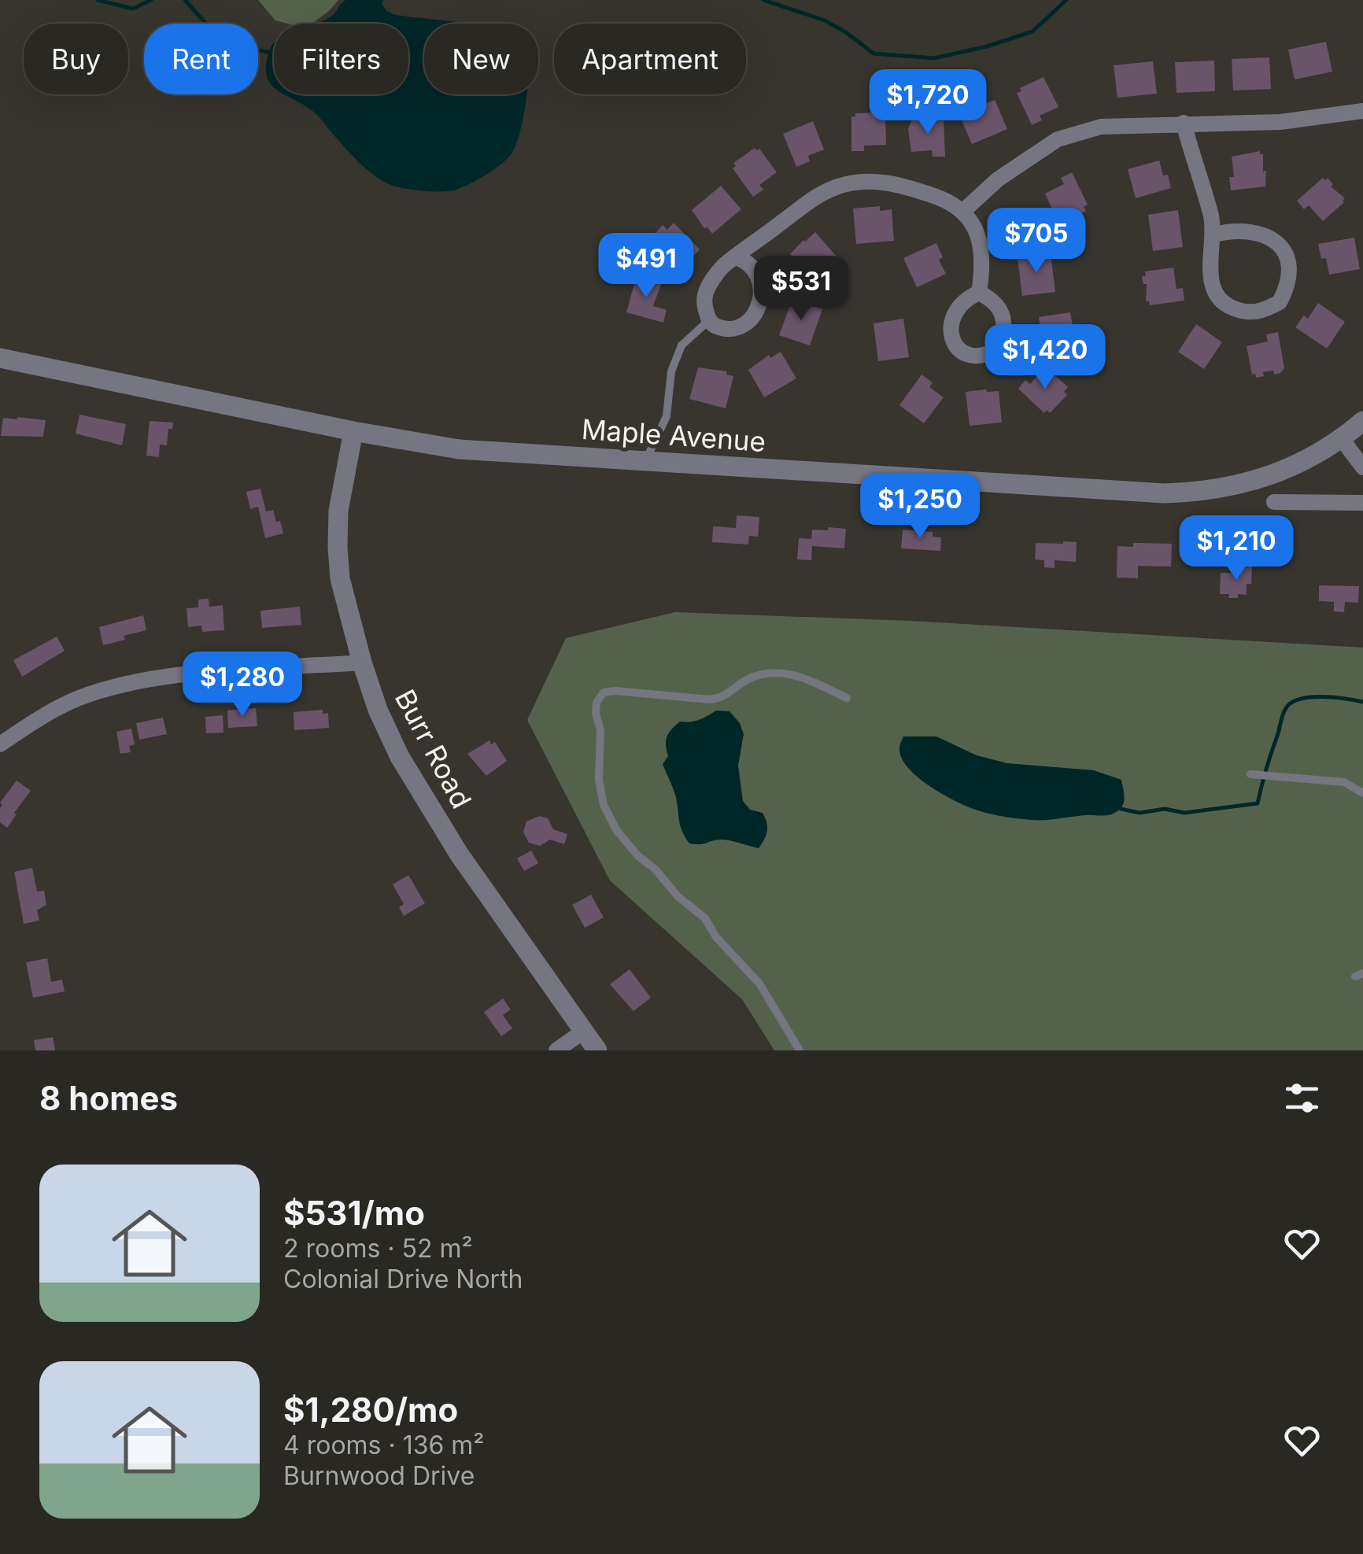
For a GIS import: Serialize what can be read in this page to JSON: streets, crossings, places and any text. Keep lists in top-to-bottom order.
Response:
{
  "streets": {
    "street": ["Maple Avenue", "Burr Road"]
  },
  "crossings": [
    ["Maple Avenue", "Burr Road"]
  ],
  "page": {
    "chip": [
      "Buy",
      "Rent",
      "Filters",
      "New",
      "Apartment"
    ],
    "price": [
      "$1,720",
      "$705",
      "$491",
      "$531",
      "$1,420",
      "$1,250",
      "$1,210",
      "$1,280"
    ],
    "heading": "8 homes",
    "list": [
      {
        "name": "$531/mo",
        "note": "2 rooms · 52 m² · Colonial Drive North"
      },
      {
        "name": "$1,280/mo",
        "note": "4 rooms · 136 m² · Burnwood Drive"
      }
    ]
  }
}
